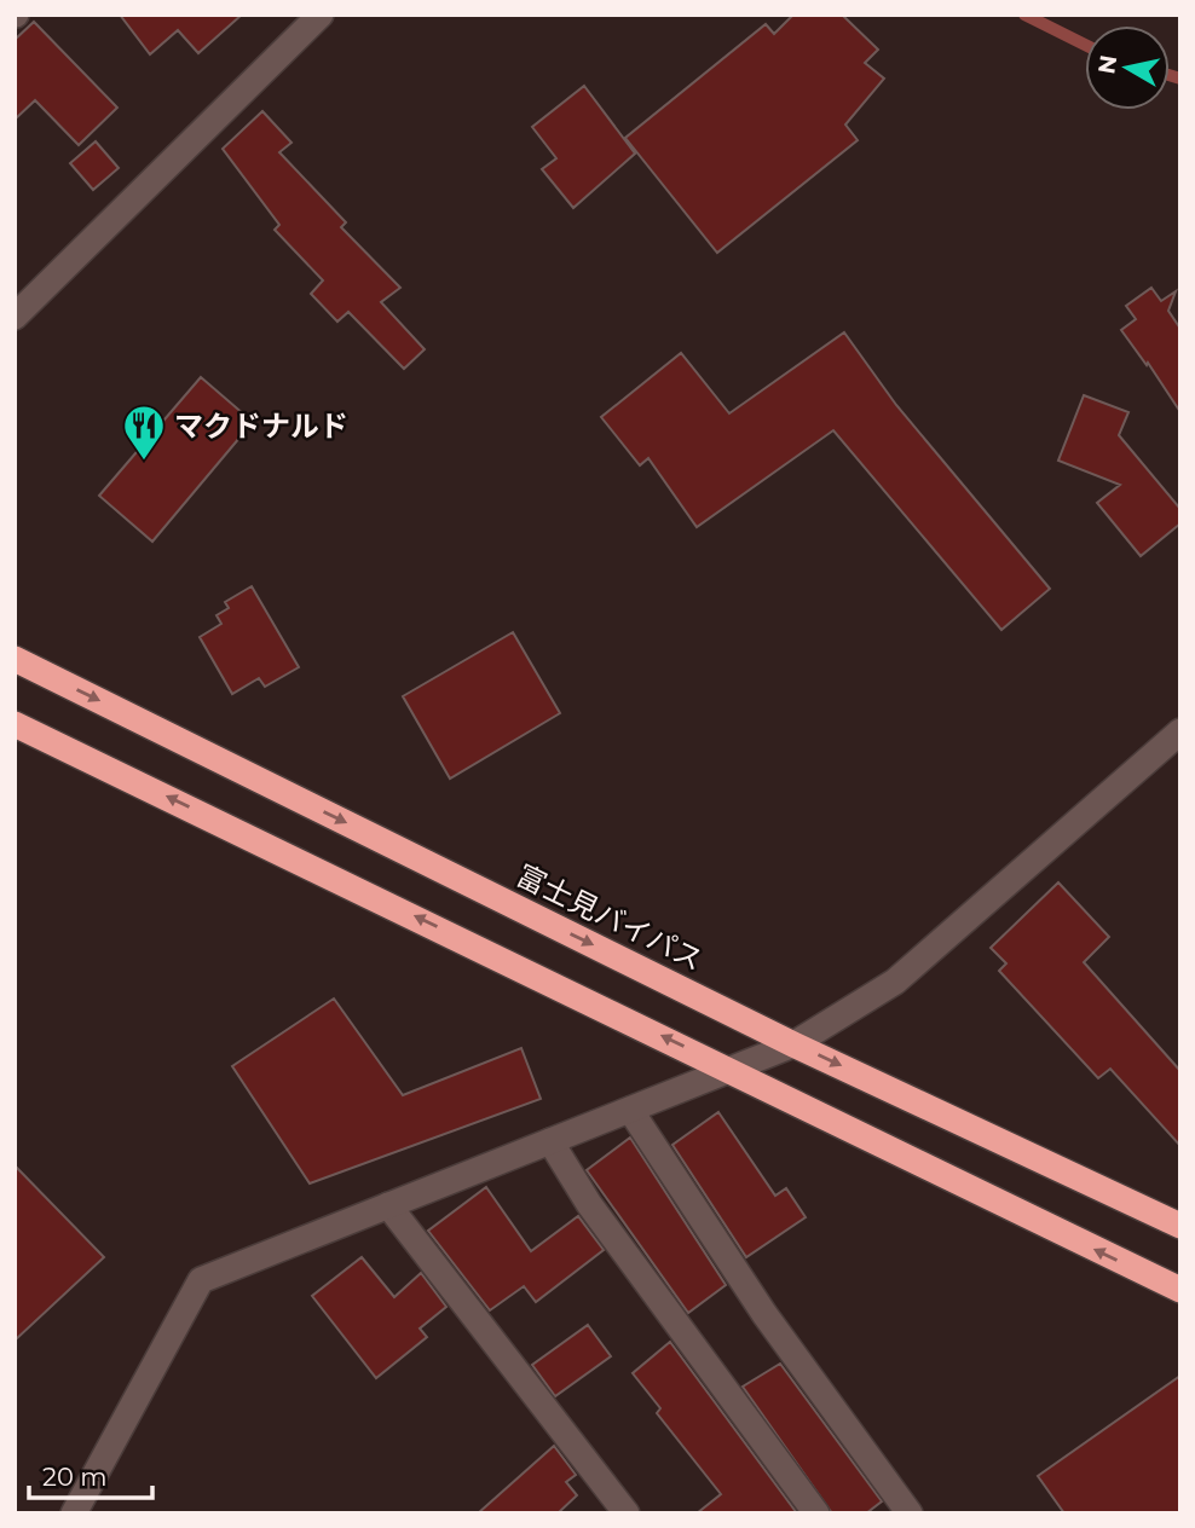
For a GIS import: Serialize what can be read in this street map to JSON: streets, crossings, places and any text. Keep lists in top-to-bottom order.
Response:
{
  "streets": {
    "highway": ["富士見バイパス"]
  },
  "places": {
    "restaurant": ["マクドナルド"]
  },
  "scale_bar": "20 m",
  "north": "left"
}
